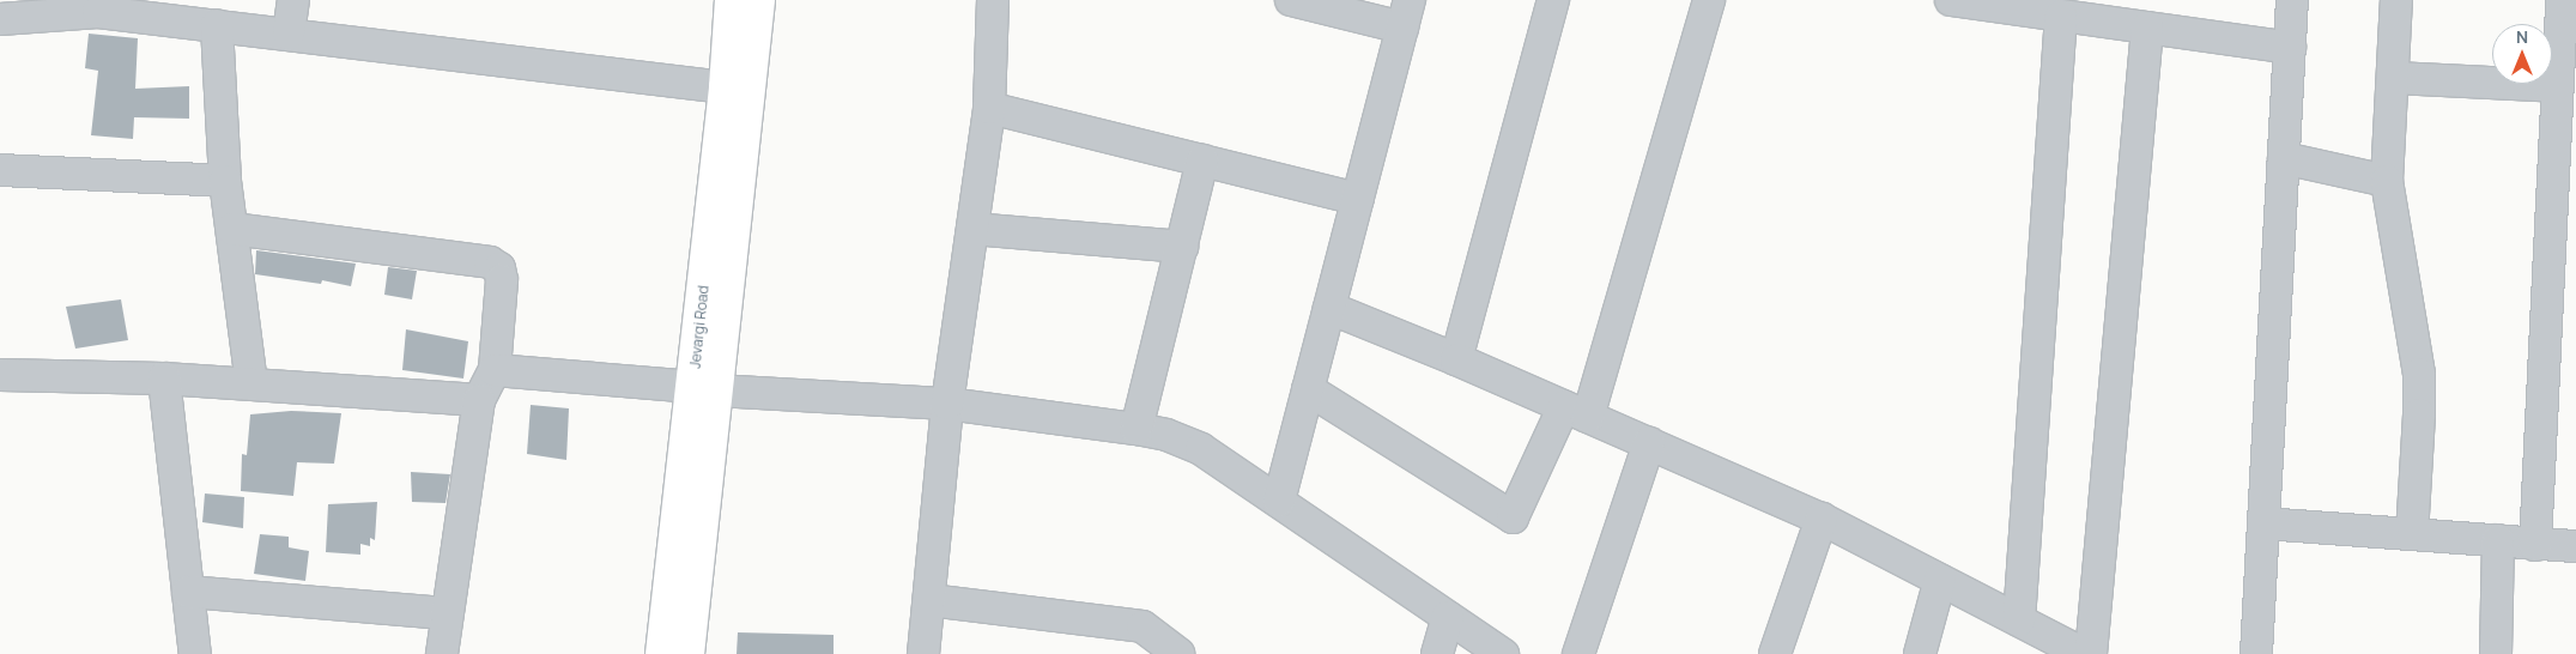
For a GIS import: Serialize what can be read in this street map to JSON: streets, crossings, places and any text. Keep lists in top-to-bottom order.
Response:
{
  "streets": {
    "main road": ["Jevargi Road"]
  },
  "north": "top"
}
